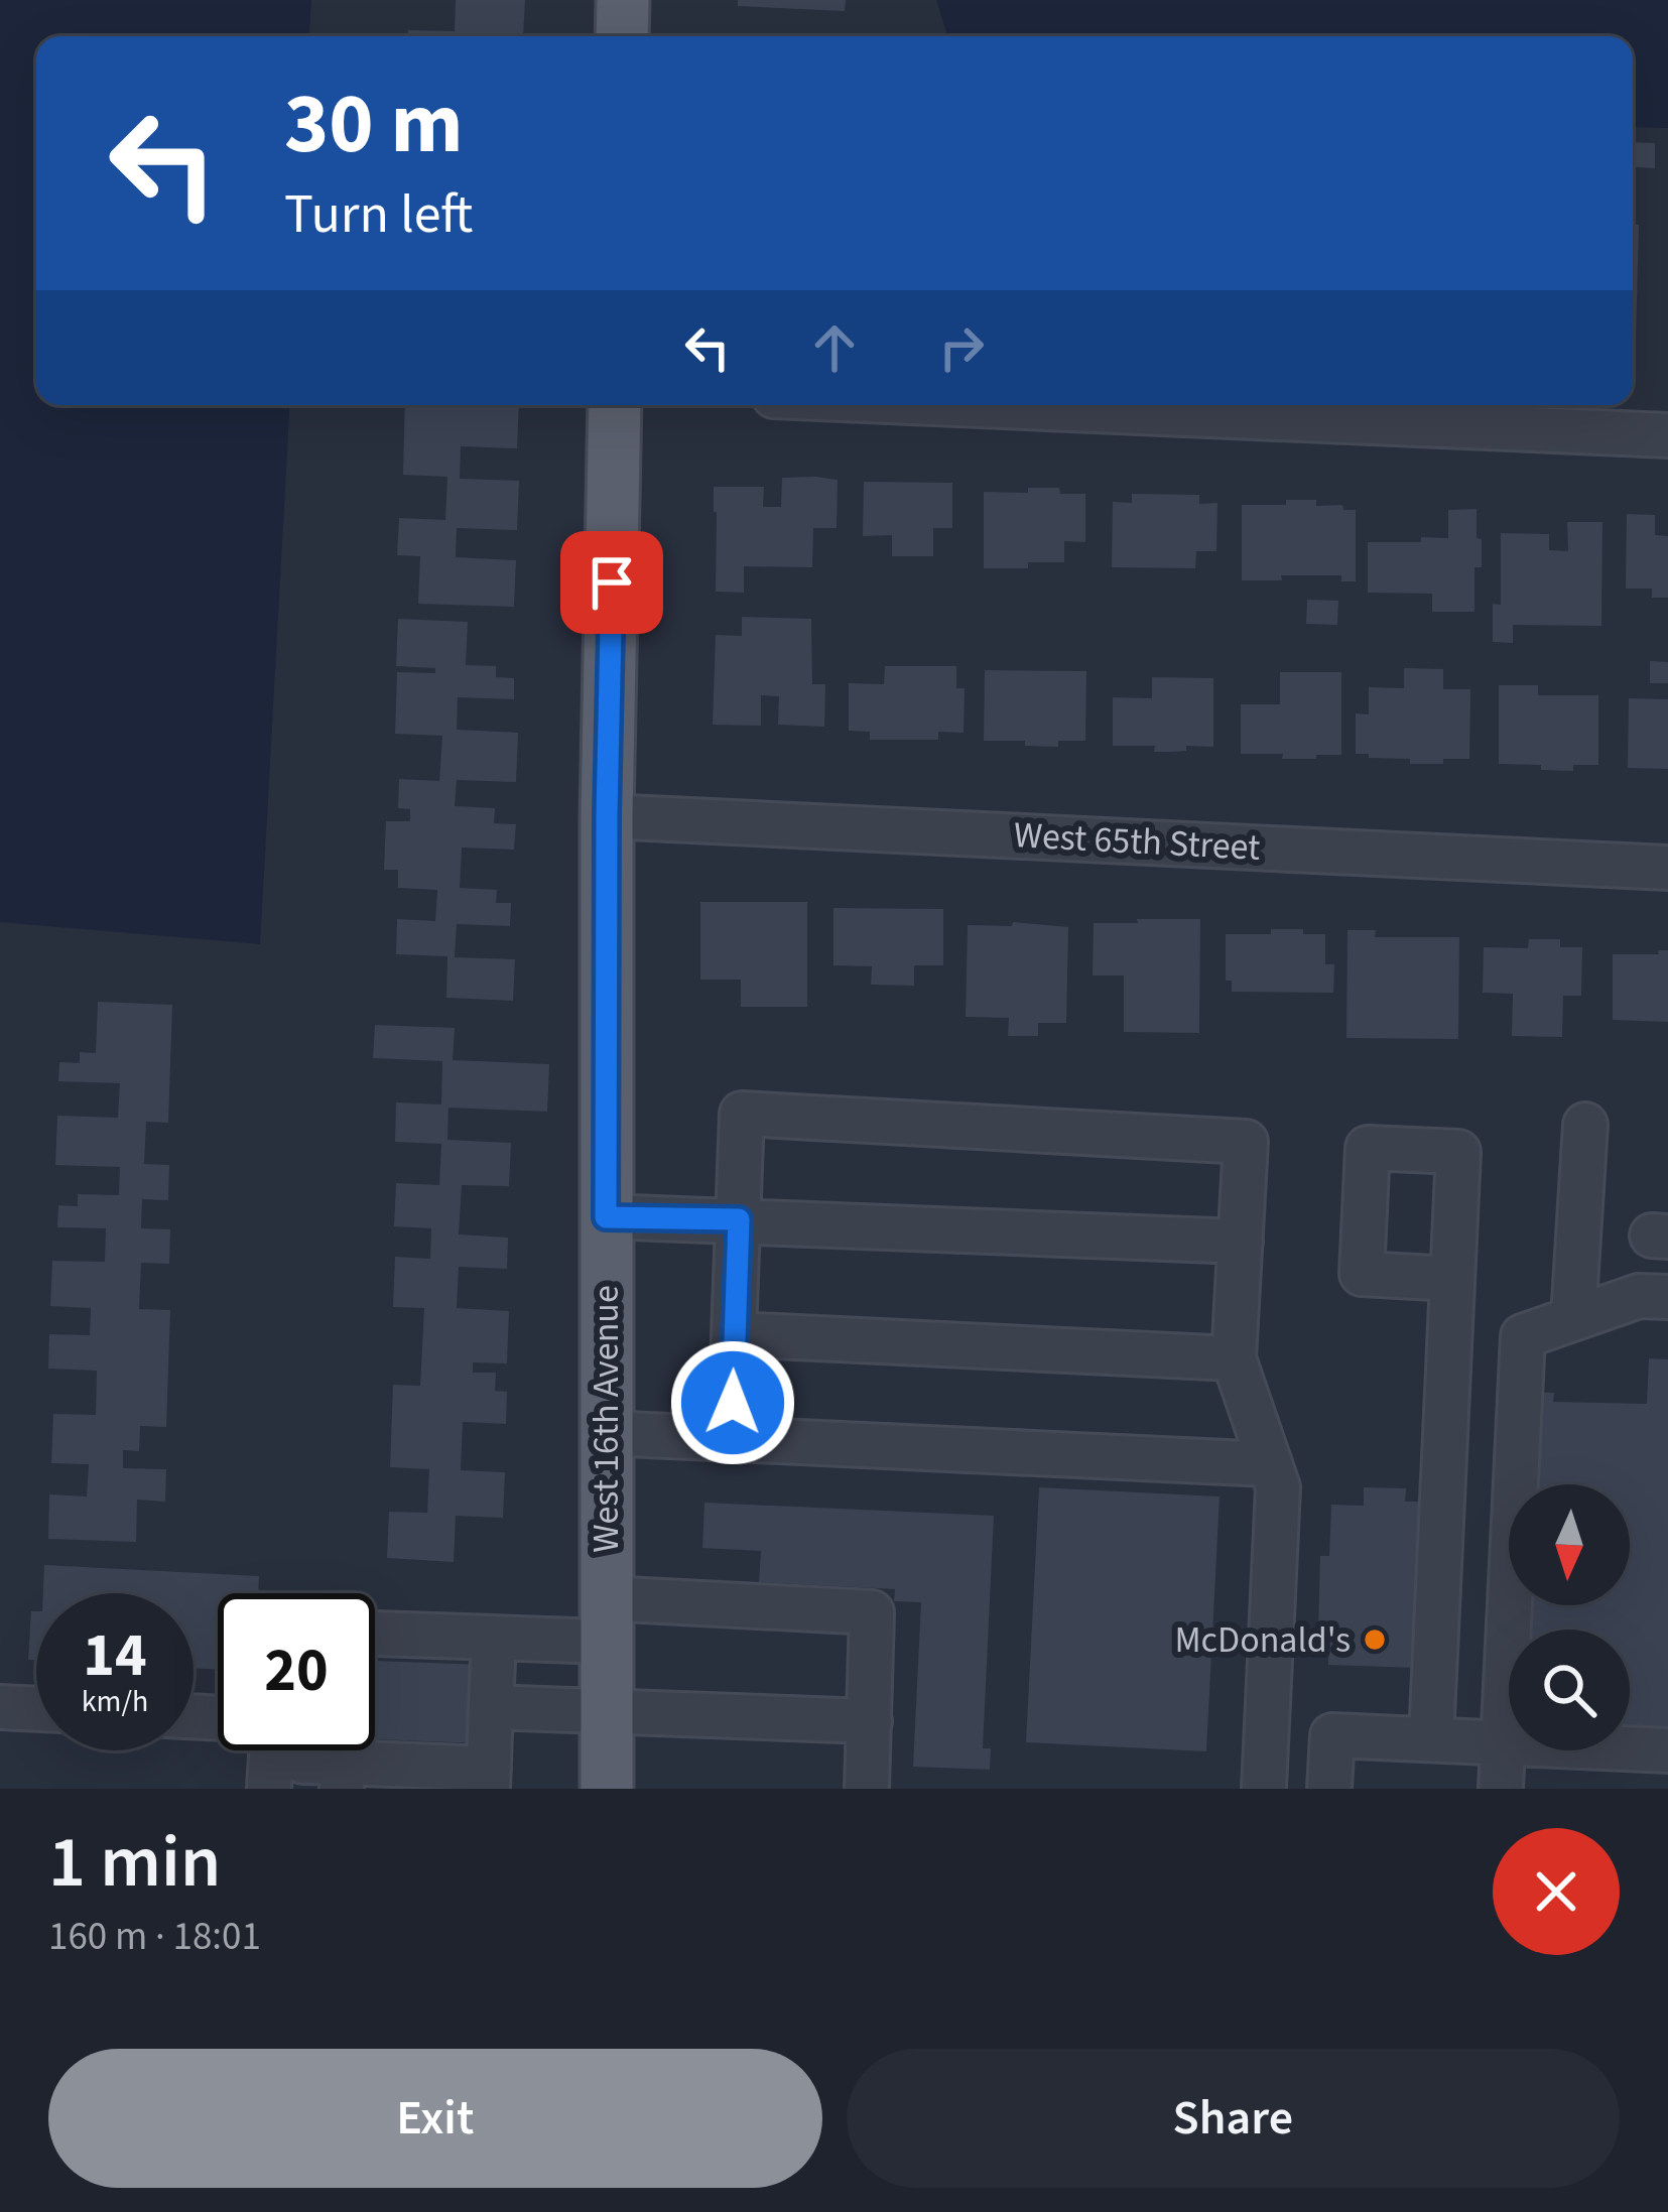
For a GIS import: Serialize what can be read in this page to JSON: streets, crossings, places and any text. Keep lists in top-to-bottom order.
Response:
{
  "streets": {
    "main road": ["West 16th Avenue"],
    "street": ["West 65th Street"]
  },
  "crossings": [
    ["West 65th Street", "West 16th Avenue"]
  ],
  "places": ["McDonald's"],
  "north": "bottom",
  "page": {
    "turn": ["30 m", "Turn left"],
    "speed": "14 km/h",
    "limit": "20",
    "heading": ["1 min", "160 m · 18:01"],
    "buttons": ["Exit", "Share"]
  }
}
